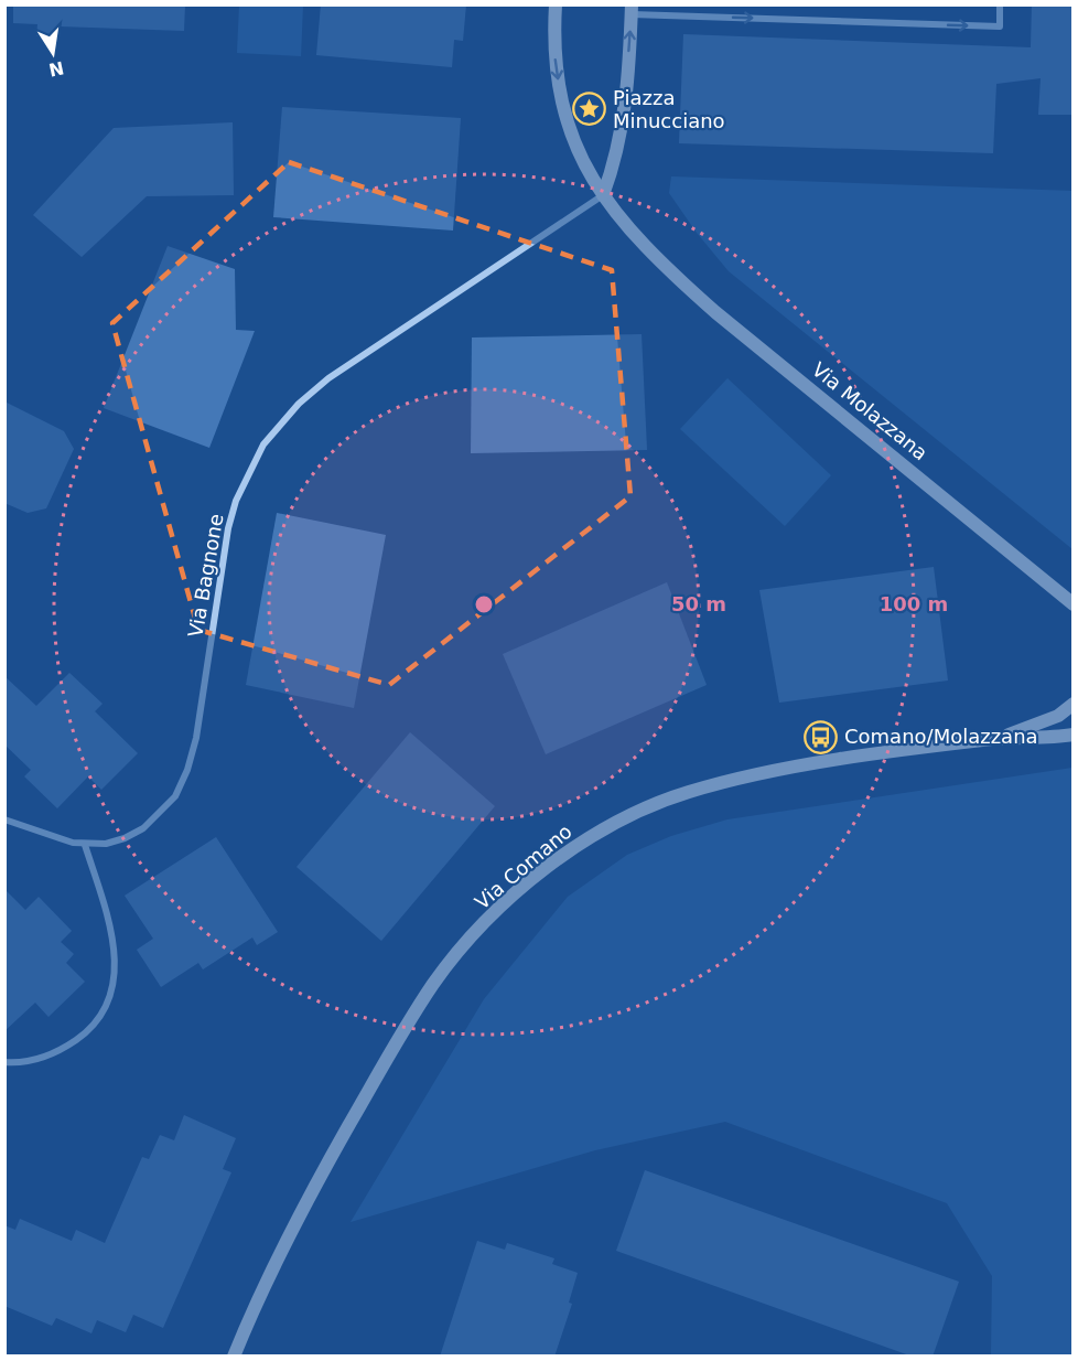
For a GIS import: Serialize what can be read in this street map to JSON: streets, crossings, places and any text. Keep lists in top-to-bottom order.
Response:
{
  "streets": {
    "street": ["Via Molazzana", "Via Bagnone", "Via Comano"]
  },
  "crossings": [
    ["Via Molazzana", "Via Bagnone"]
  ],
  "places": {
    "place": ["Piazza Minucciano"],
    "bus stop": ["Comano/Molazzana"]
  },
  "north": "bottom",
  "rings": ["50 m", "100 m"]
}
